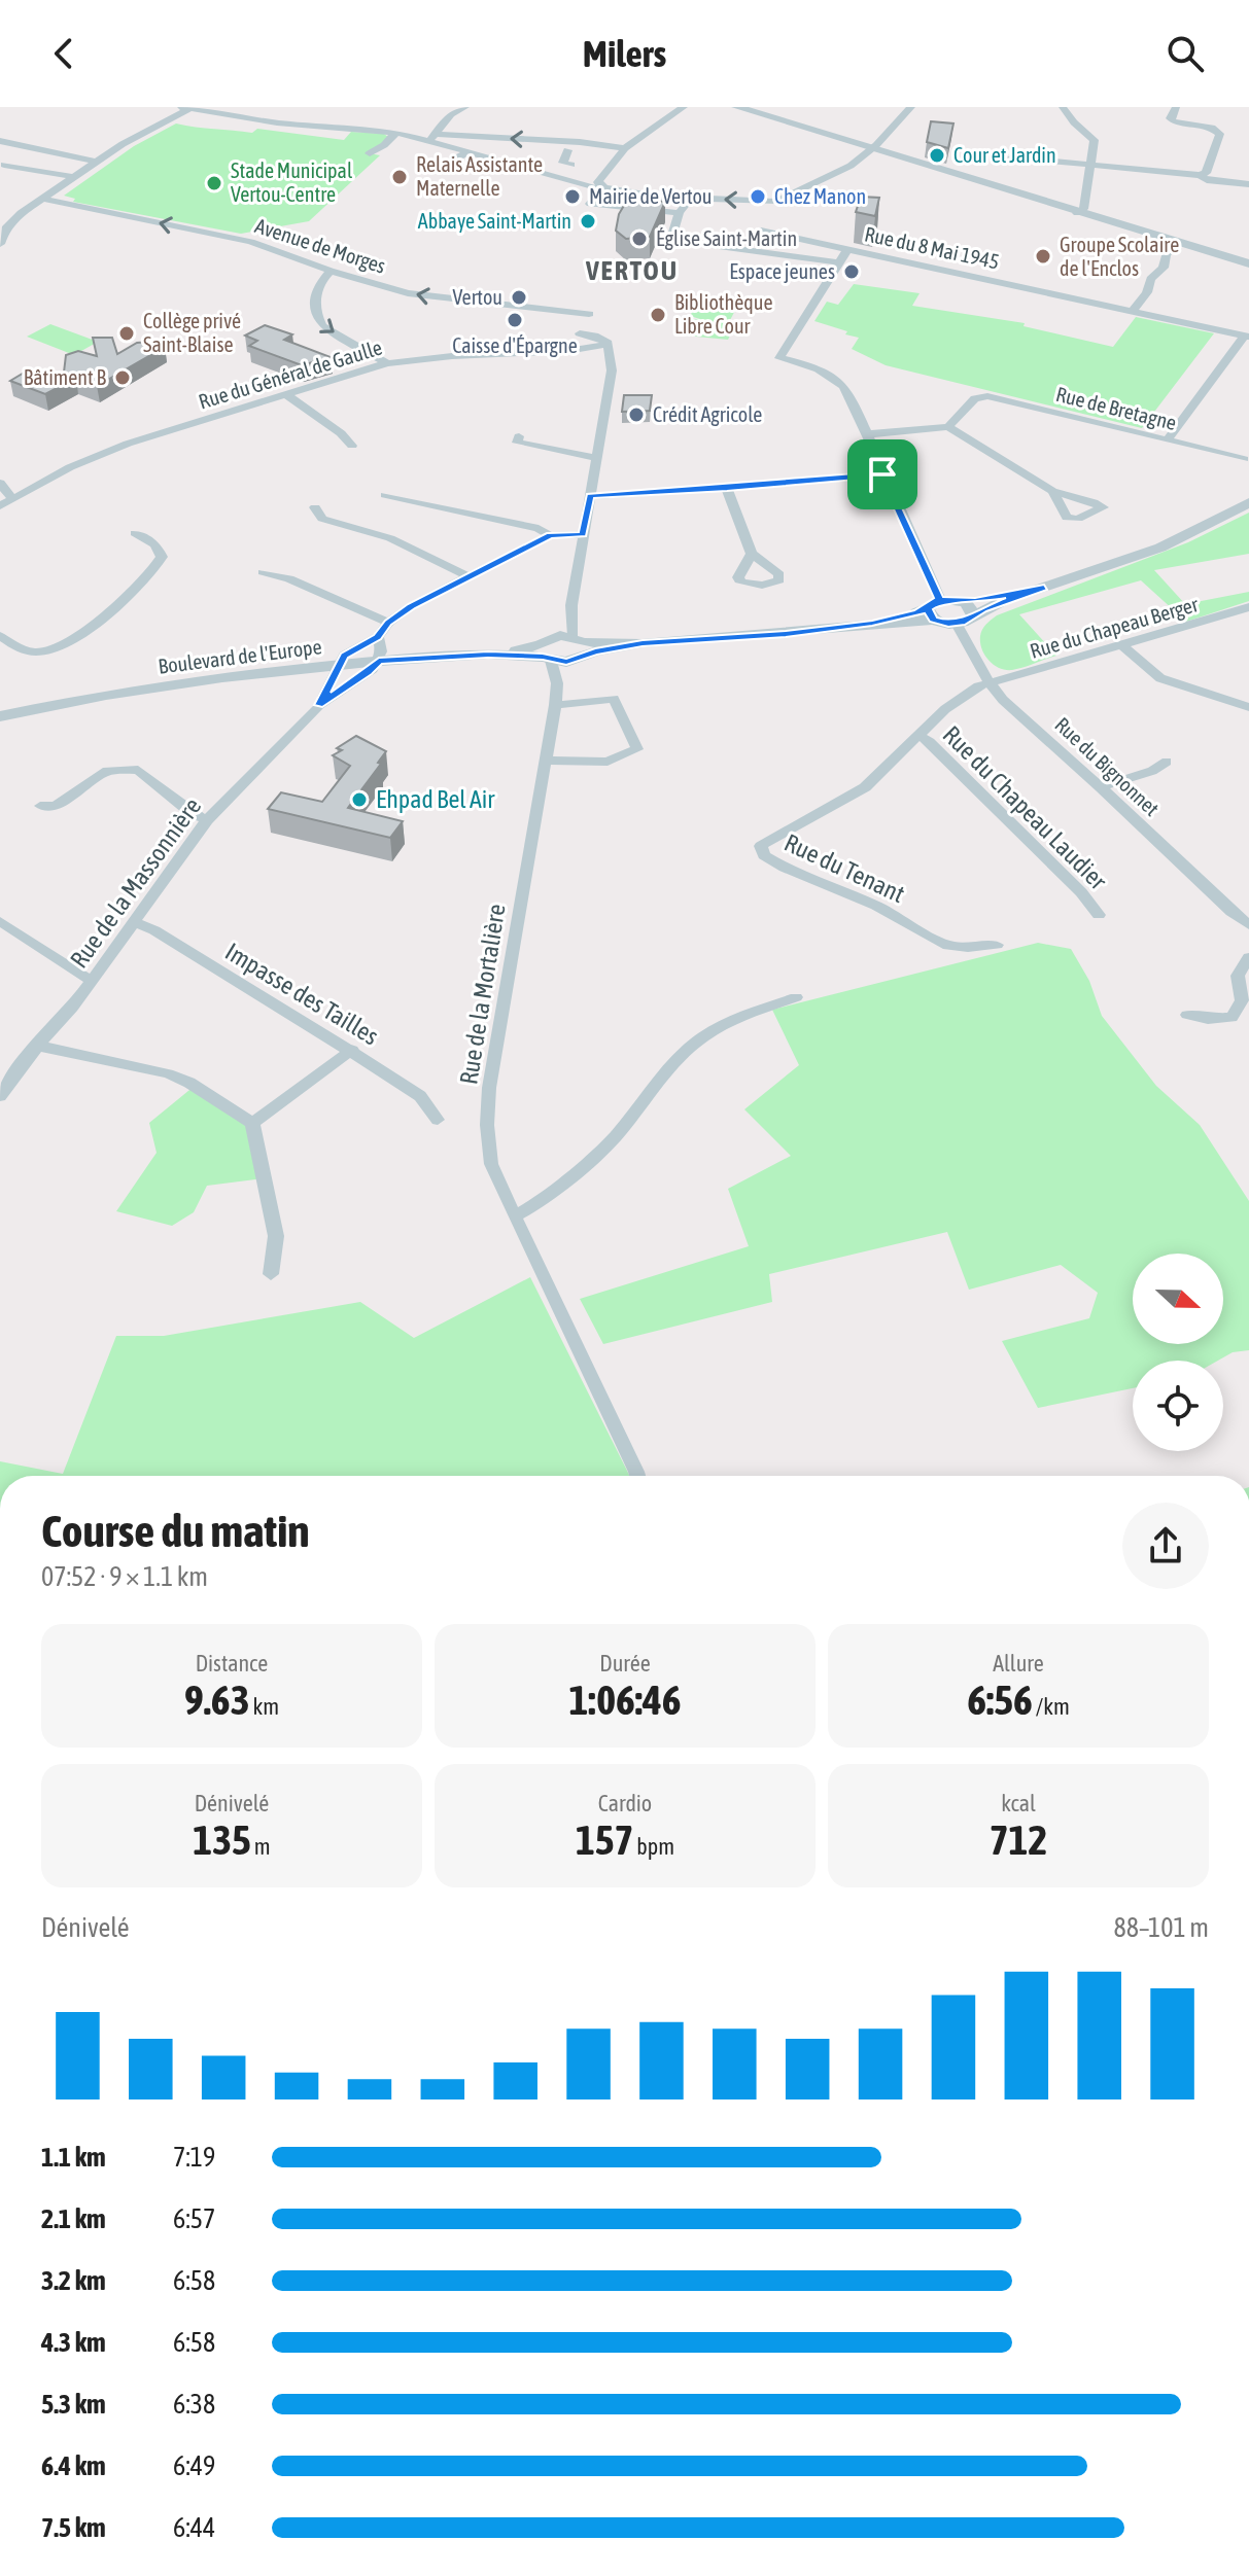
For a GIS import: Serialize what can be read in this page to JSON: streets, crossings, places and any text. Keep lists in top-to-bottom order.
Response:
{
  "streets": {
    "street": [
      "Avenue de Morges",
      "Rue du 8 Mai 1945",
      "Rue du Général de Gaulle",
      "Rue de Bretagne",
      "Rue du Chapeau Berger",
      "Boulevard de l'Europe",
      "Rue du Bignonnet",
      "Rue du Chapeau Laudier",
      "Rue du Tenant",
      "Rue de la Massonnière",
      "Impasse des Tailles",
      "Rue de la Mortalière"
    ]
  },
  "crossings": [
    ["Rue du Chapeau Berger", "Rue du Bignonnet"],
    ["Rue du Chapeau Berger", "Rue du Tenant"],
    ["Boulevard de l'Europe", "Rue de la Massonnière"],
    ["Boulevard de l'Europe", "Rue de la Mortalière"],
    ["Rue du Bignonnet", "Rue du Tenant"],
    ["Rue du Chapeau Laudier", "Rue du Tenant"],
    ["Rue de la Massonnière", "Impasse des Tailles"]
  ],
  "districts": ["VERTOU"],
  "places": [
    "Cour et Jardin",
    "Relais Assistante Maternelle",
    "Stade Municipal Vertou-Centre",
    "Mairie de Vertou",
    "Chez Manon",
    "Abbaye Saint-Martin",
    "Église Saint-Martin",
    "Groupe Scolaire de l'Enclos",
    "Espace jeunes",
    "Vertou",
    "Bibliothèque Libre Cour",
    "Caisse d'Épargne",
    "Collège privé Saint-Blaise",
    "Bâtiment B",
    "Crédit Agricole",
    "Ehpad Bel Air"
  ],
  "north": "right",
  "page": {
    "header": "Milers",
    "heading": ["Course du matin", "07:52 · 9 × 1.1 km"],
    "stats": [
      ["Distance", "9.63 km"],
      ["Durée", "1:06:46"],
      ["Allure", "6:56 /km"],
      ["Dénivelé", "135 m"],
      ["Cardio", "157 bpm"],
      ["kcal", "712"]
    ],
    "chart": ["Dénivelé", "88–101 m"],
    "list": [
      {
        "name": "1.1 km",
        "note": "7:19"
      },
      {
        "name": "2.1 km",
        "note": "6:57"
      },
      {
        "name": "3.2 km",
        "note": "6:58"
      },
      {
        "name": "4.3 km",
        "note": "6:58"
      },
      {
        "name": "5.3 km",
        "note": "6:38"
      },
      {
        "name": "6.4 km",
        "note": "6:49"
      },
      {
        "name": "7.5 km",
        "note": "6:44"
      }
    ]
  }
}
